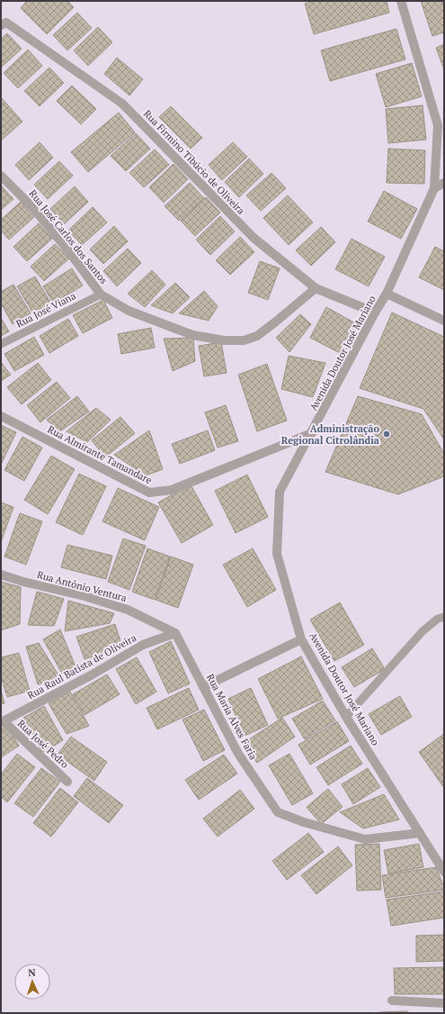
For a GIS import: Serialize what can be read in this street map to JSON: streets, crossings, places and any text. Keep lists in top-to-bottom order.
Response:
{
  "streets": {
    "street": [
      "Rua Firmino Tibúcio de Oliveira",
      "Rua José Carlos dos Santos",
      "Avenida Doutor José Mariano",
      "Rua Almirante Tamandare",
      "Rua Antônio Ventura",
      "Rua Raul Batista de Oliveira",
      "Rua Maria Alves Faria",
      "Rua José Pedro"
    ],
    "lane": ["Rua José Viana"]
  },
  "crossings": [
    ["Rua Firmino Tibúcio de Oliveira", "Rua José Carlos dos Santos"],
    ["Rua Firmino Tibúcio de Oliveira", "Avenida Doutor José Mariano"],
    ["Rua José Carlos dos Santos", "Rua José Viana"],
    ["Avenida Doutor José Mariano", "Rua Almirante Tamandare"],
    ["Avenida Doutor José Mariano", "Rua Maria Alves Faria"],
    ["Rua Antônio Ventura", "Rua Raul Batista de Oliveira"],
    ["Rua Antônio Ventura", "Rua Maria Alves Faria"],
    ["Rua Raul Batista de Oliveira", "Rua Maria Alves Faria"],
    ["Rua Raul Batista de Oliveira", "Rua José Pedro"]
  ],
  "places": ["Administração Regional Citrolândia"],
  "north": "top"
}
